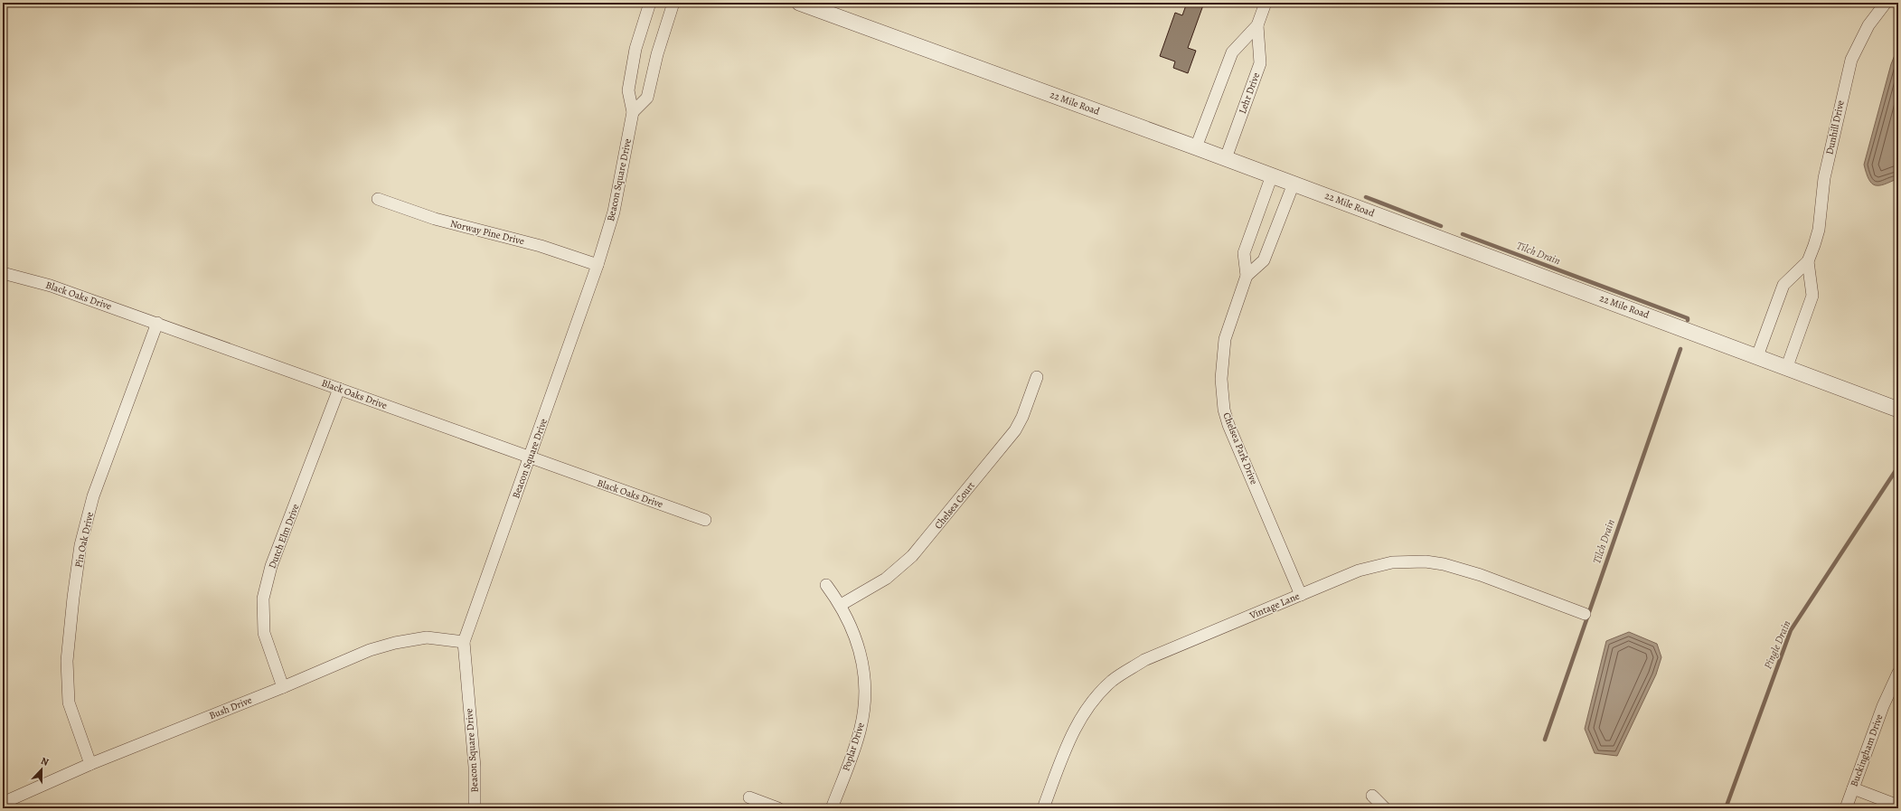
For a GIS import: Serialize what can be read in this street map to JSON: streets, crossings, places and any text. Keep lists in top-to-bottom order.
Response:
{
  "streets": {
    "street": [
      "Lehr Drive",
      "22 Mile Road",
      "Dunhill Drive",
      "Beacon Square Drive",
      "Norway Pine Drive",
      "Black Oaks Drive",
      "Chelsea Park Drive",
      "Chelsea Court",
      "Dutch Elm Drive",
      "Pin Oak Drive",
      "Vintage Lane",
      "Bush Drive",
      "Poplar Drive",
      "Buckingham Drive"
    ]
  },
  "crossings": [
    ["Lehr Drive", "22 Mile Road"],
    ["22 Mile Road", "Dunhill Drive"],
    ["22 Mile Road", "Chelsea Park Drive"],
    ["Beacon Square Drive", "Norway Pine Drive"],
    ["Beacon Square Drive", "Black Oaks Drive"],
    ["Beacon Square Drive", "Bush Drive"],
    ["Black Oaks Drive", "Dutch Elm Drive"],
    ["Black Oaks Drive", "Pin Oak Drive"],
    ["Chelsea Park Drive", "Vintage Lane"],
    ["Chelsea Court", "Poplar Drive"],
    ["Dutch Elm Drive", "Bush Drive"],
    ["Pin Oak Drive", "Bush Drive"]
  ],
  "water": ["Tilch Drain", "Pingle Drain"],
  "north": "top"
}
